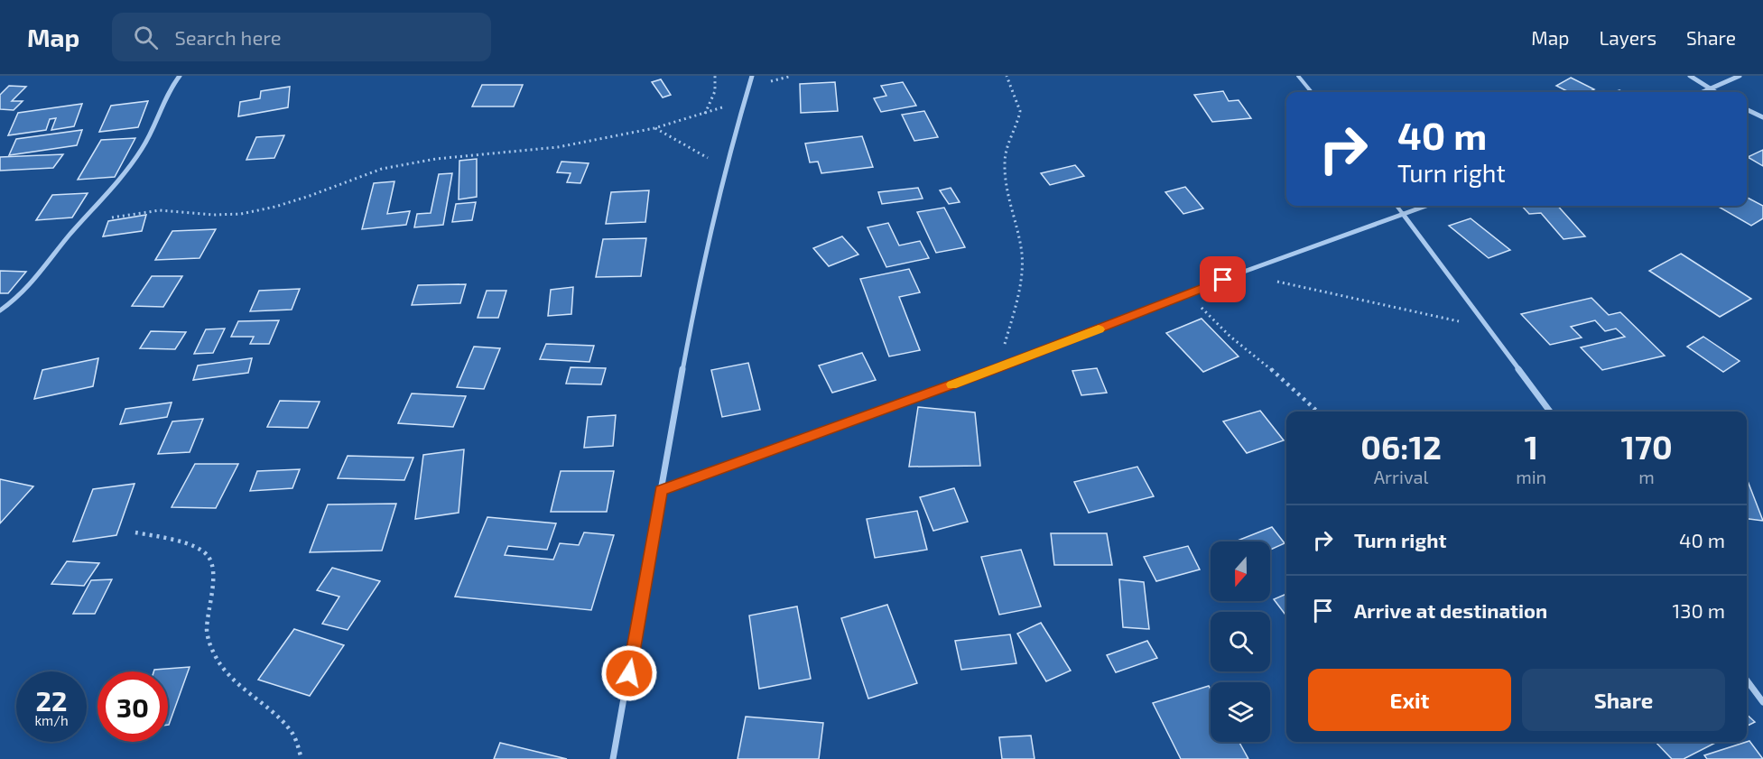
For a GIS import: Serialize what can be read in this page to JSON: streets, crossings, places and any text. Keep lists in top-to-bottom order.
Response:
{
  "north": "bottom",
  "page": {
    "header": "Map",
    "search": "Search here",
    "nav": ["Map", "Layers", "Share"],
    "turn": ["40 m", "Turn right"],
    "eta": [
      "06:12",
      "Arrival",
      "1",
      "min",
      "170",
      "m"
    ],
    "list": [
      {
        "name": "Turn right",
        "value": "40 m"
      },
      {
        "name": "Arrive at destination",
        "value": "130 m"
      }
    ],
    "buttons": ["Exit", "Share"],
    "speed": "22 km/h",
    "limit": "30"
  }
}
